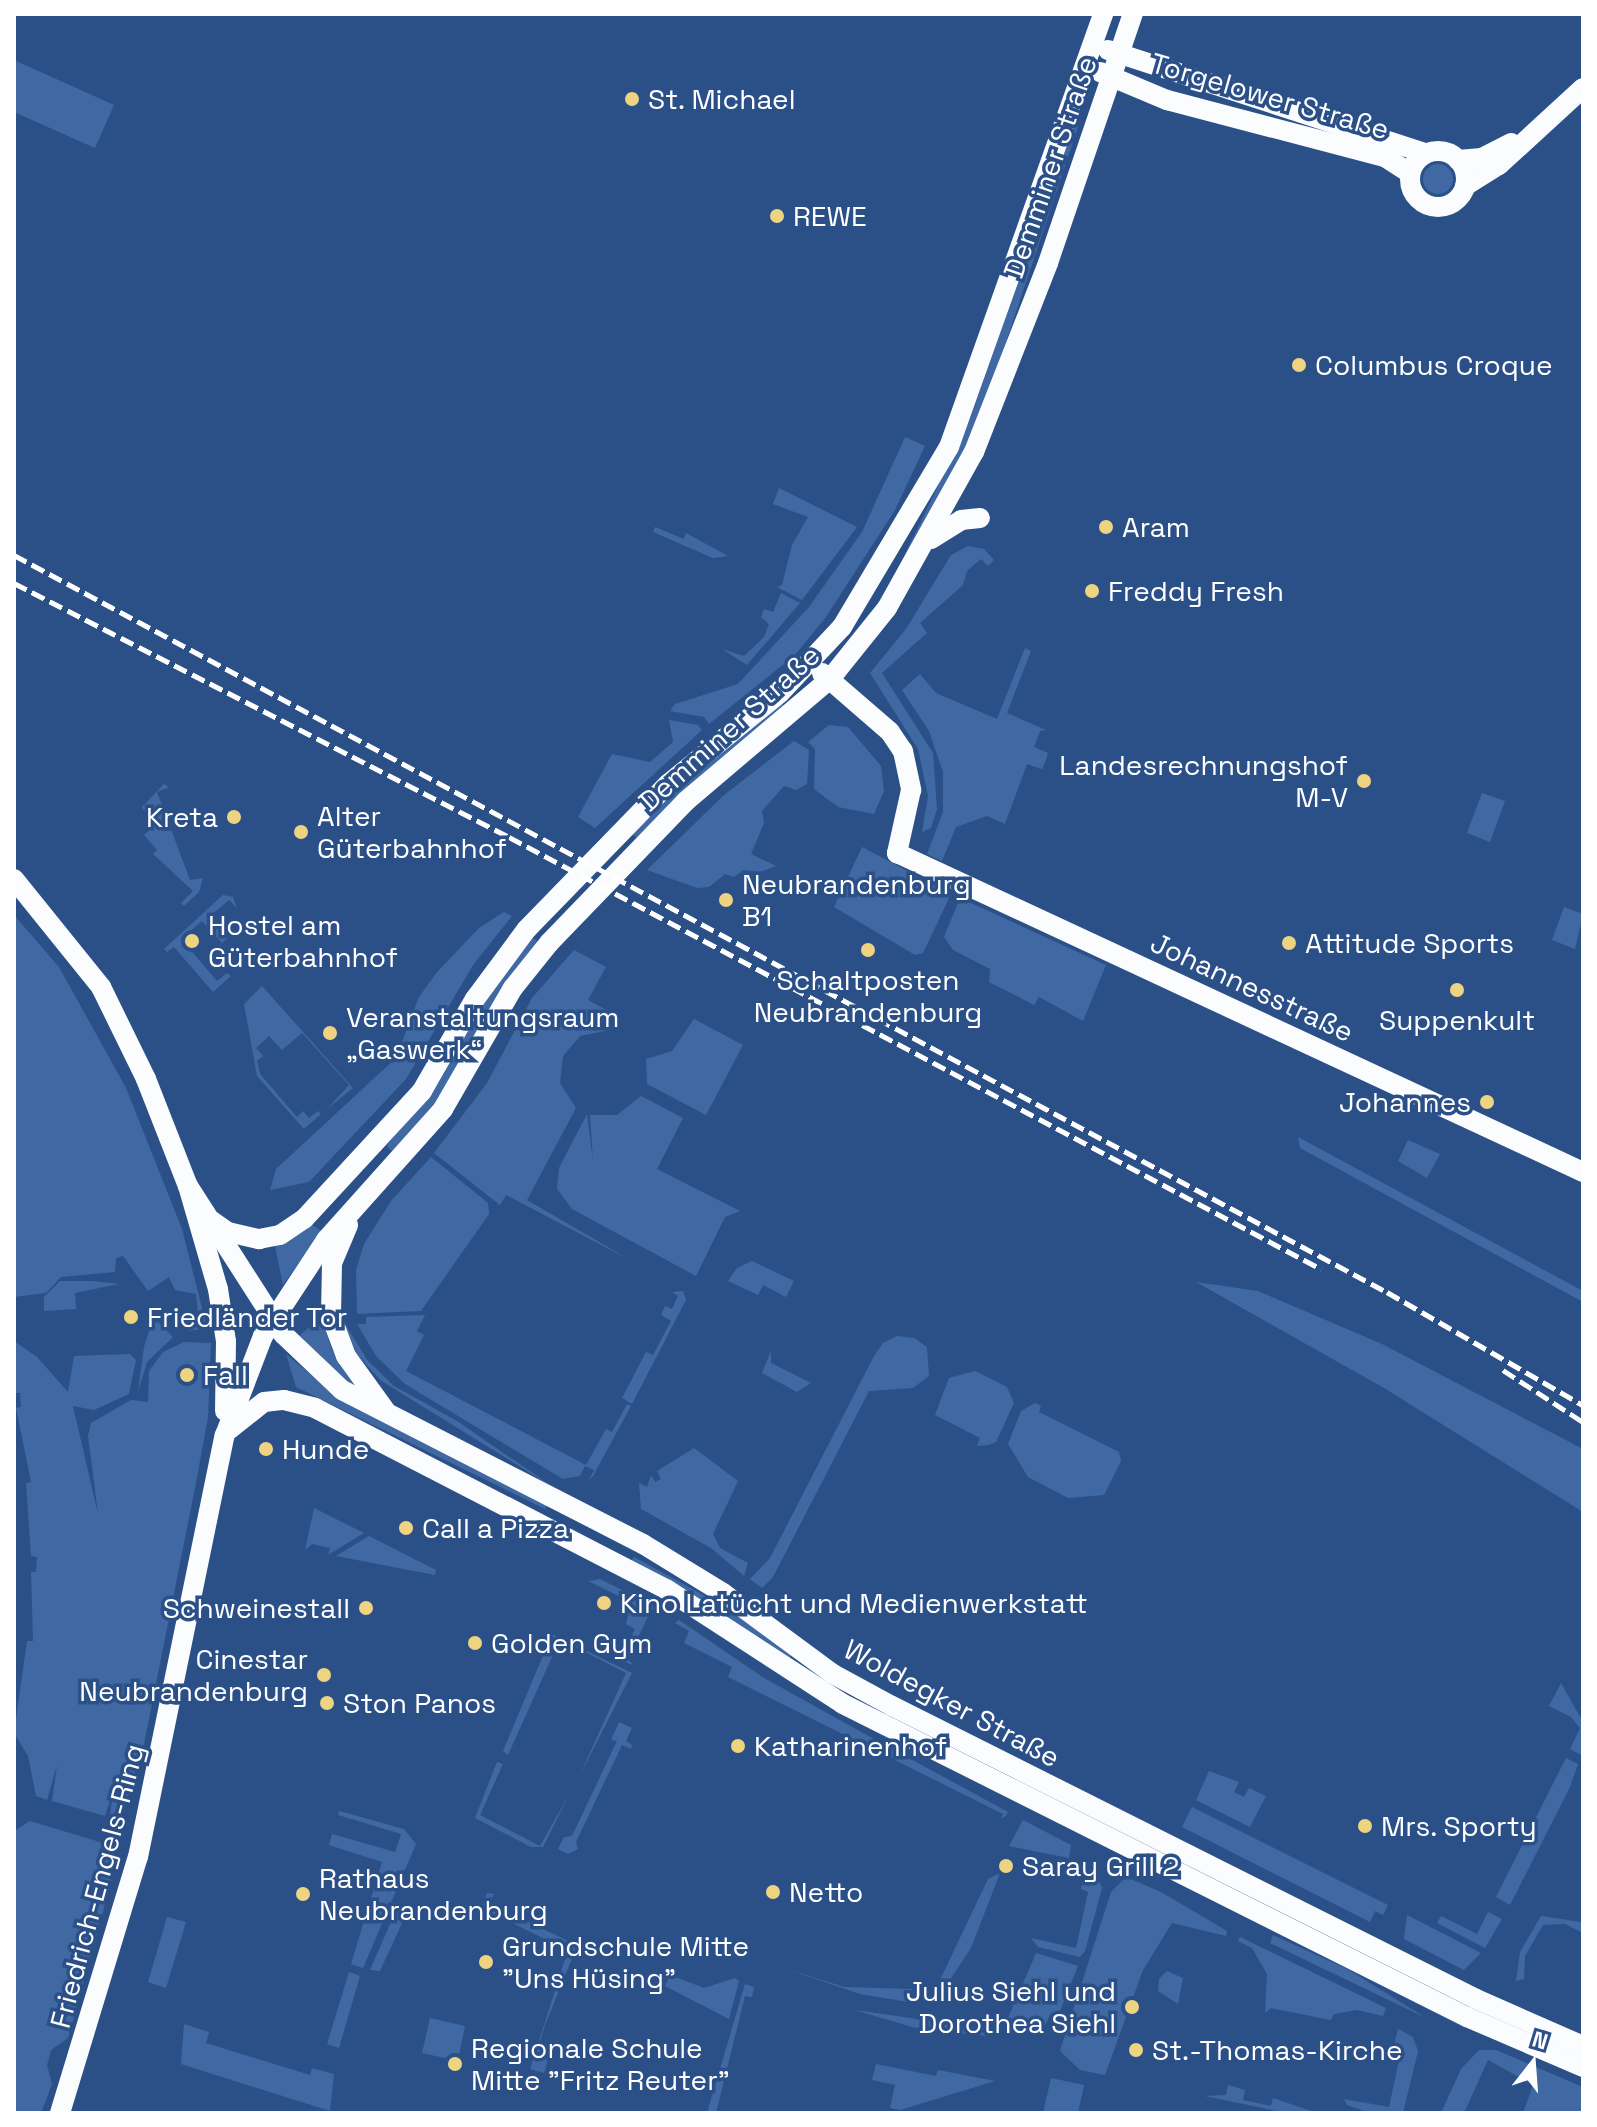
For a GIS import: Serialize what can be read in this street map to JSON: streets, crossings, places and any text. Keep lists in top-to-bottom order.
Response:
{
  "streets": {
    "main road": [
      "Torgelower Straße",
      "Demminer Straße",
      "Johannesstraße",
      "Woldegker Straße",
      "Friedrich-Engels-Ring"
    ]
  },
  "crossings": [
    ["Torgelower Straße", "Demminer Straße"],
    ["Demminer Straße", "Johannesstraße"],
    ["Demminer Straße", "Woldegker Straße"],
    ["Demminer Straße", "Friedrich-Engels-Ring"],
    ["Woldegker Straße", "Friedrich-Engels-Ring"]
  ],
  "places": [
    "St. Michael",
    "REWE",
    "Columbus Croque",
    "Aram",
    "Freddy Fresh",
    "Landesrechnungshof M-V",
    "Kreta",
    "Alter Güterbahnhof",
    "Neubrandenburg B1",
    "Hostel am Güterbahnhof",
    "Attitude Sports",
    "Schaltposten Neubrandenburg",
    "Suppenkult",
    "Veranstaltungsraum „Gaswerk“",
    "Johannes",
    "Friedländer Tor",
    "Fall",
    "Hunde",
    "Call a Pizza",
    "Kino Latücht und Medienwerkstatt",
    "Schweinestall",
    "Golden Gym",
    "Cinestar Neubrandenburg",
    "Ston Panos",
    "Katharinenhof",
    "Mrs. Sporty",
    "Saray Grill 2",
    "Netto",
    "Rathaus Neubrandenburg",
    "Grundschule Mitte \"Uns Hüsing\"",
    "Julius Siehl und Dorothea Siehl",
    "St.-Thomas-Kirche",
    "Regionale Schule Mitte \"Fritz Reuter\""
  ],
  "north": "top"
}
